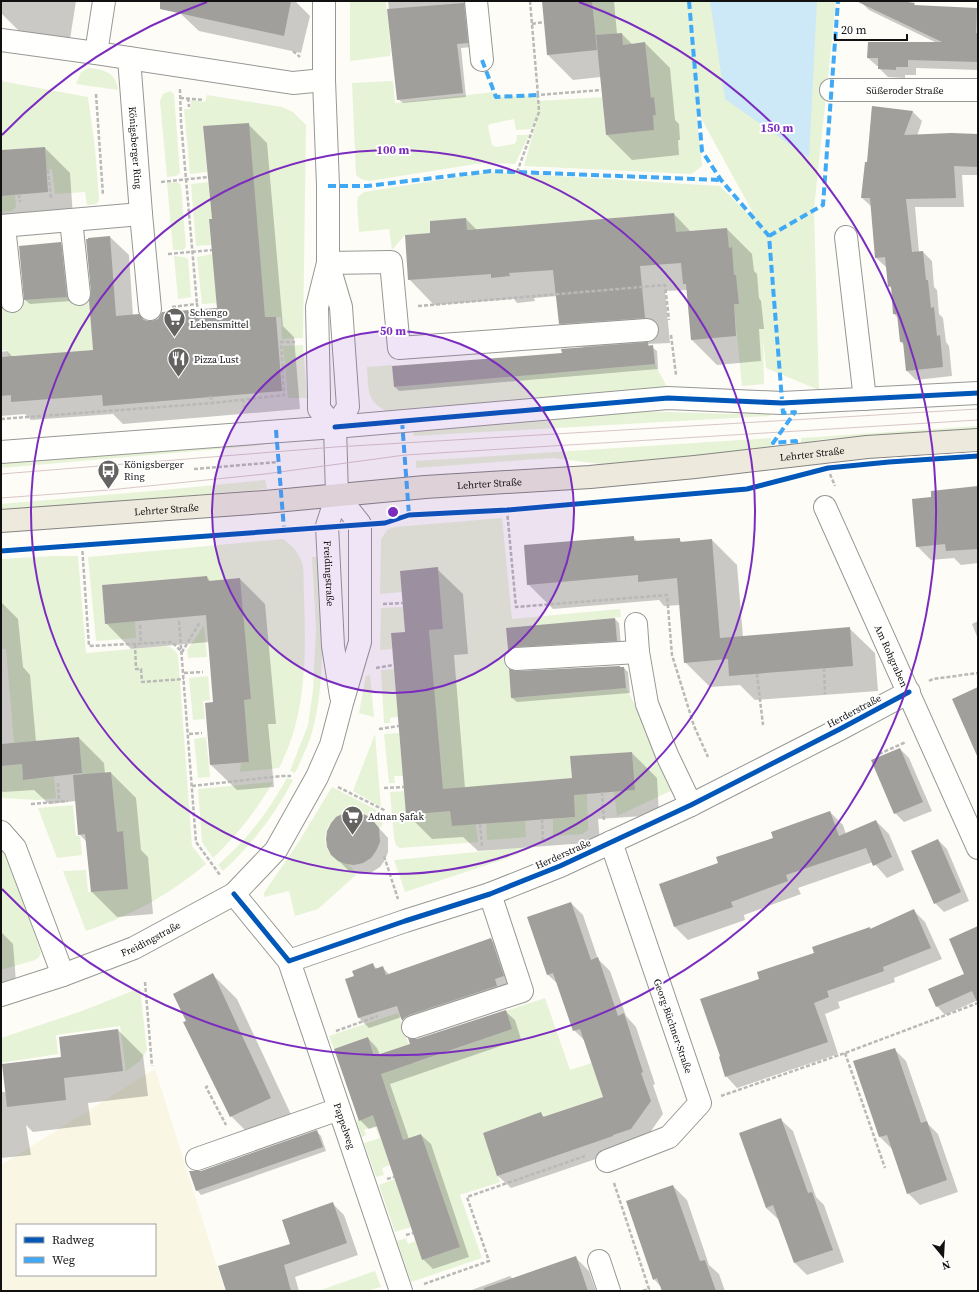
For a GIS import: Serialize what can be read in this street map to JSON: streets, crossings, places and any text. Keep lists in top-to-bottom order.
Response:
{
  "streets": {
    "main road": ["Lehrter Straße"],
    "street": [
      "Süßeroder Straße",
      "Königsberger Ring",
      "Freidingstraße",
      "Am Rohgraben",
      "Herderstraße",
      "Georg-Büchner-Straße",
      "Pappelweg"
    ]
  },
  "crossings": [
    ["Lehrter Straße", "Freidingstraße"],
    ["Am Rohgraben", "Herderstraße"],
    ["Herderstraße", "Georg-Büchner-Straße"],
    ["Herderstraße", "Pappelweg"]
  ],
  "places": {
    "supermarket": ["Schengo Lebensmittel", "Adnan Şafak"],
    "restaurant": ["Pizza Lust"],
    "bus stop": ["Königsberger Ring"]
  },
  "legend": ["Radweg", "Weg"],
  "scale_bar": "20 m",
  "north": "bottom",
  "rings": ["150 m", "100 m", "50 m"]
}
